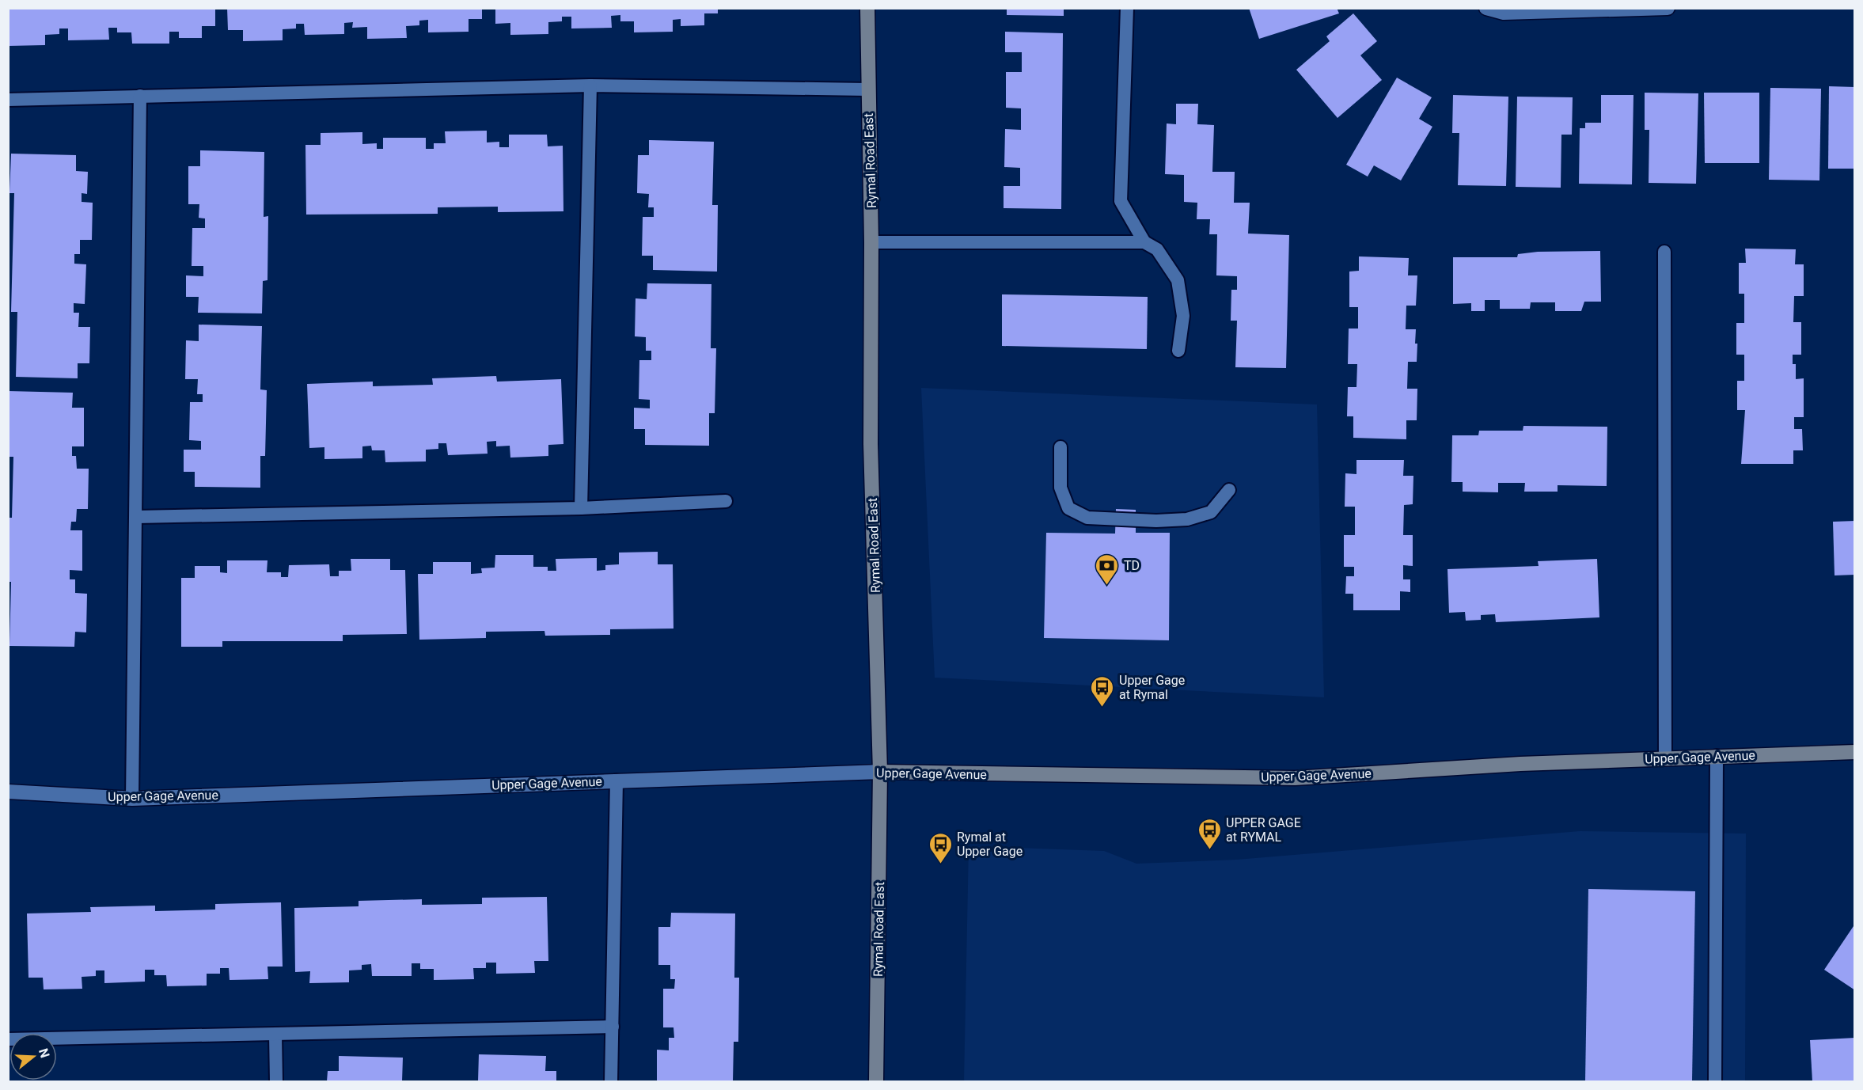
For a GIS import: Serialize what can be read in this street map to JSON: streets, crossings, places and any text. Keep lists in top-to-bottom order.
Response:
{
  "streets": {
    "main road": ["Rymal Road East", "Upper Gage Avenue"]
  },
  "crossings": [
    ["Rymal Road East", "Upper Gage Avenue"]
  ],
  "places": {
    "bank": ["TD"],
    "bus stop": ["Upper Gage at Rymal", "UPPER GAGE at RYMAL", "Rymal at Upper Gage"]
  },
  "north": "right"
}
